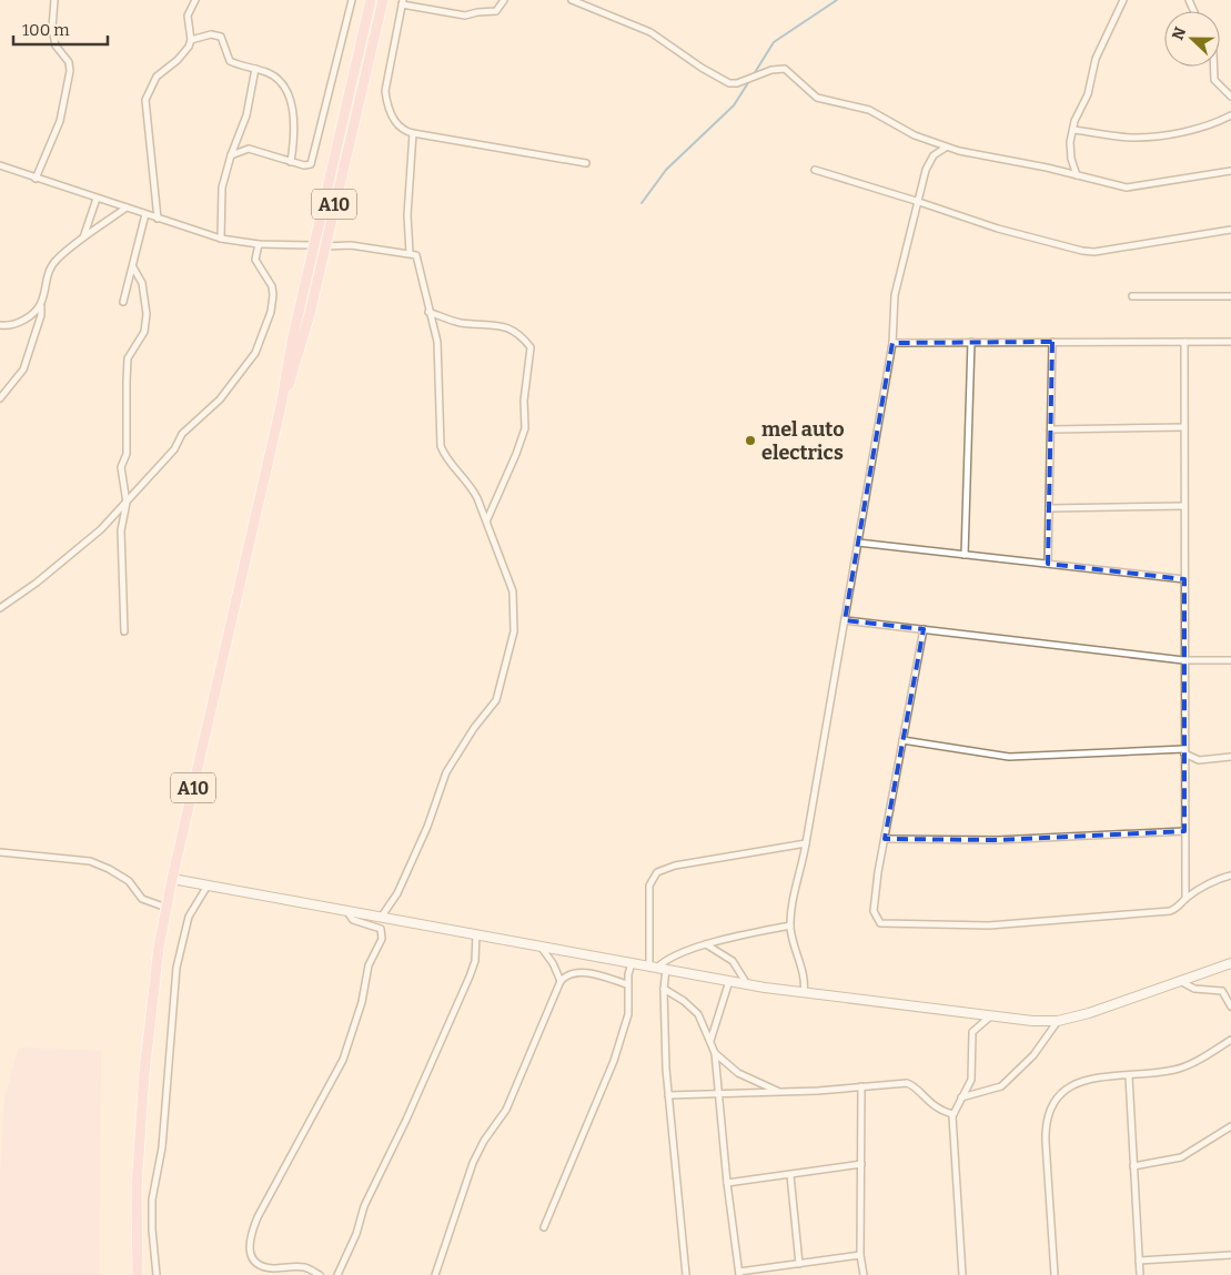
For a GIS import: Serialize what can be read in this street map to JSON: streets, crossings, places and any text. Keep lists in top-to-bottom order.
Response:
{
  "streets": {
    "main road": ["A10"]
  },
  "places": ["mel auto electrics"],
  "scale_bar": "100 m",
  "north": "left"
}
